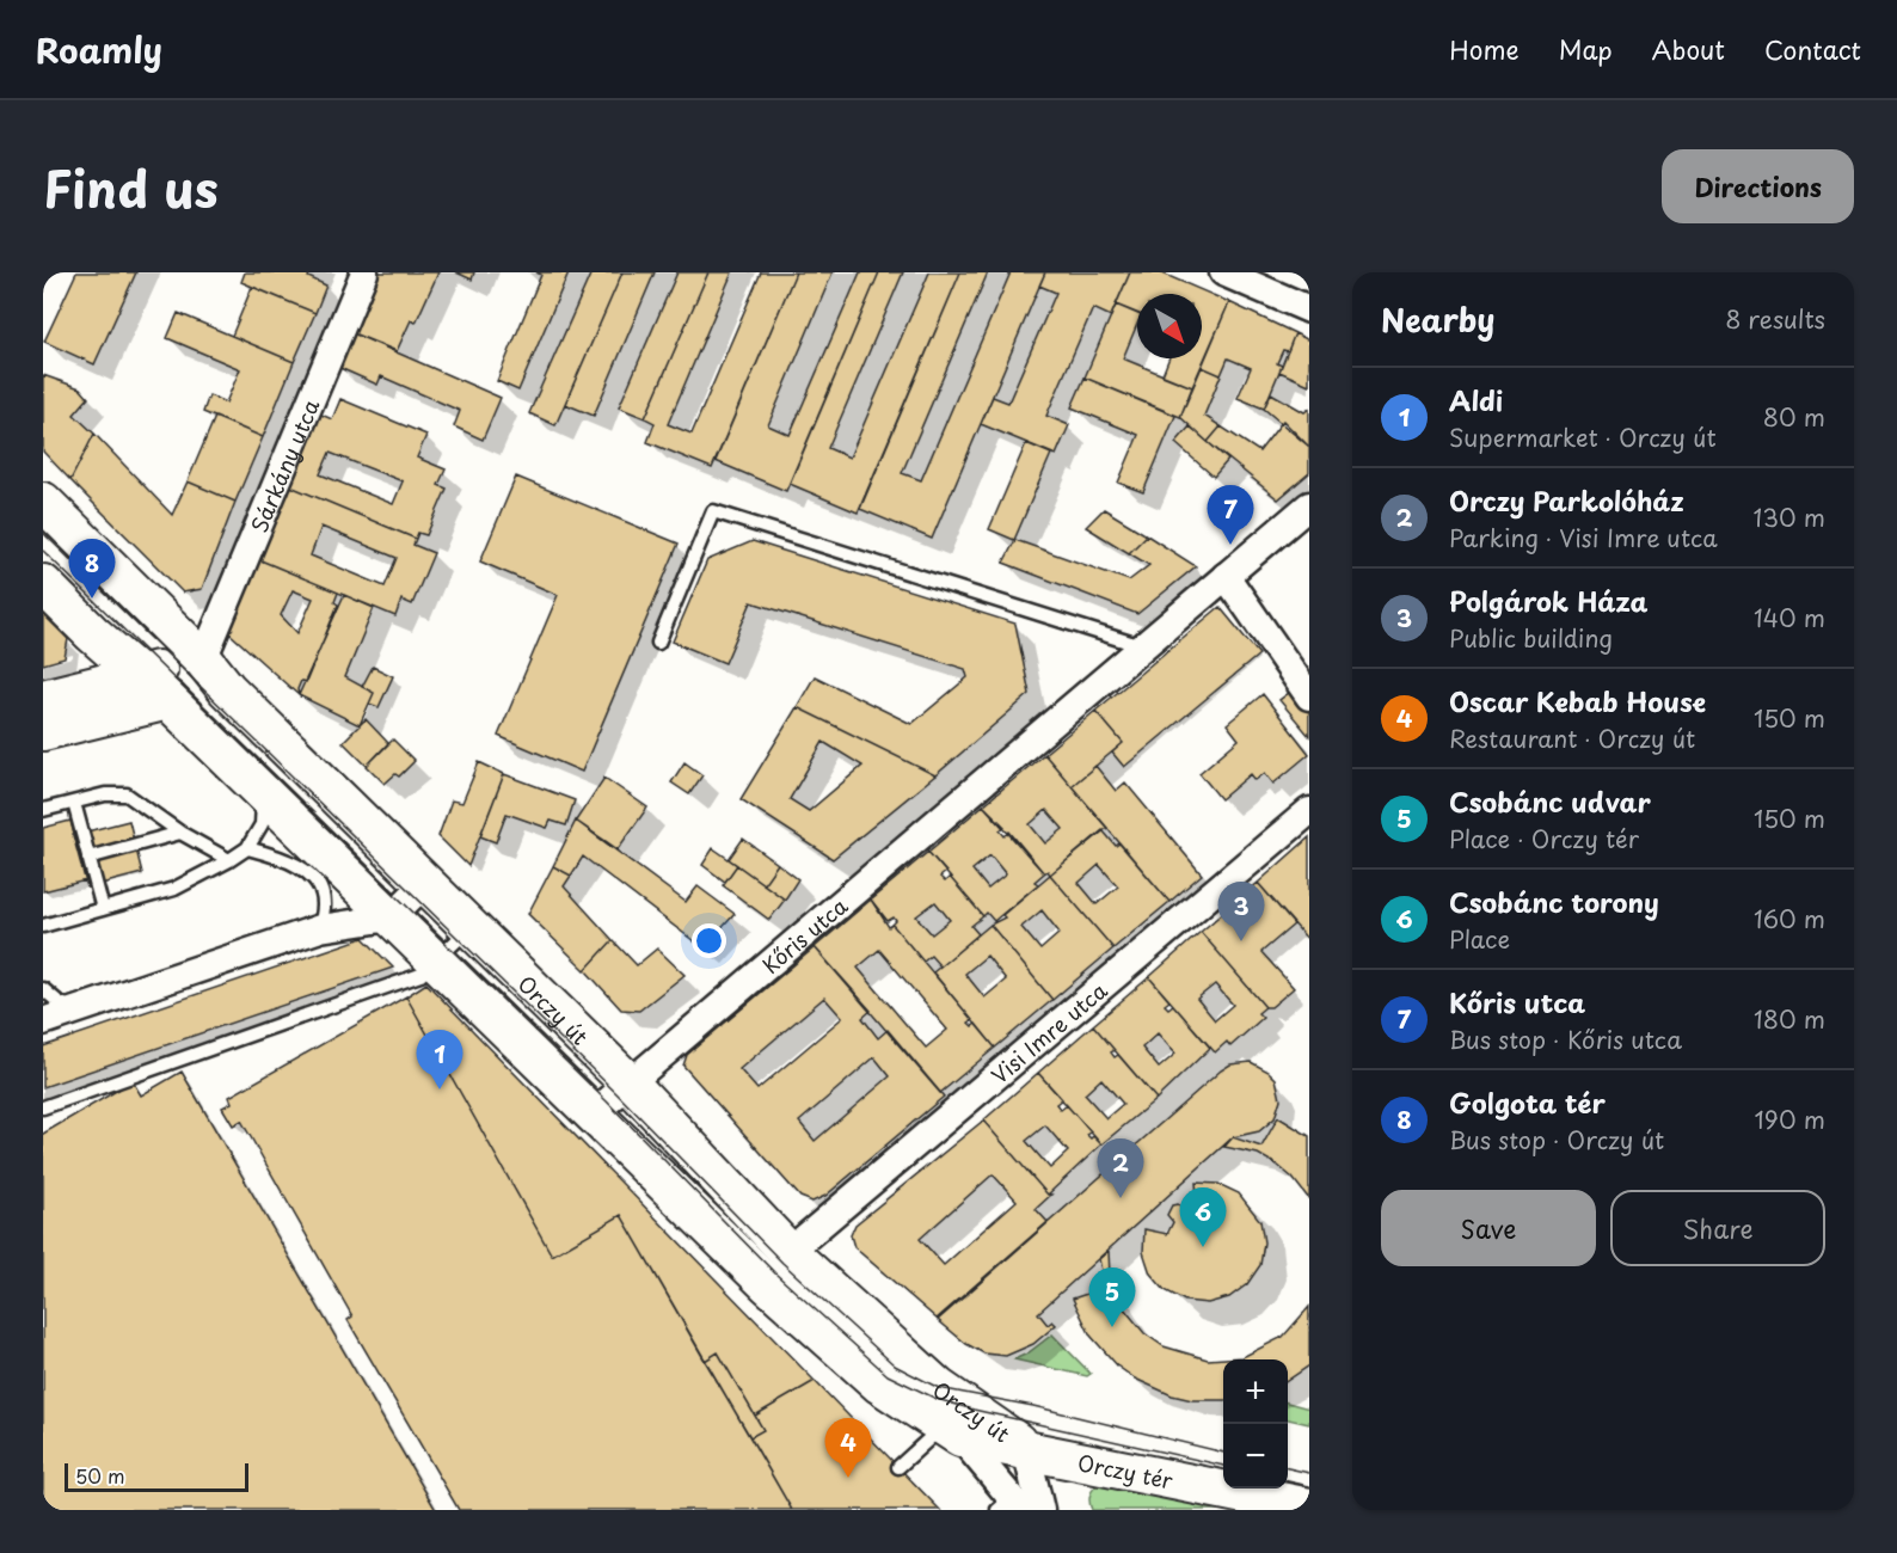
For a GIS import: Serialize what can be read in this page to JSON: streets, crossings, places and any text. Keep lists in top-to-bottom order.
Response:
{
  "streets": {
    "street": [
      "Sárkány utca",
      "Kőris utca",
      "Orczy út",
      "Visi Imre utca",
      "Orczy tér"
    ]
  },
  "crossings": [
    ["Sárkány utca", "Orczy út"],
    ["Kőris utca", "Orczy út"],
    ["Orczy út", "Visi Imre utca"],
    ["Orczy út", "Orczy tér"]
  ],
  "scale_bar": "50 m",
  "north": "bottom right",
  "page": {
    "header": "Roamly",
    "nav": [
      "Home",
      "Map",
      "About",
      "Contact"
    ],
    "title": "Find us",
    "buttons": [
      "Directions",
      ["Save", "Share"]
    ],
    "heading": ["Nearby", "8 results"],
    "list": [
      {
        "mark": "1",
        "name": "Aldi",
        "note": "Supermarket · Orczy út",
        "value": "80 m"
      },
      {
        "mark": "2",
        "name": "Orczy Parkolóház",
        "note": "Parking · Visi Imre utca",
        "value": "130 m"
      },
      {
        "mark": "3",
        "name": "Polgárok Háza",
        "note": "Public building",
        "value": "140 m"
      },
      {
        "mark": "4",
        "name": "Oscar Kebab House",
        "note": "Restaurant · Orczy út",
        "value": "150 m"
      },
      {
        "mark": "5",
        "name": "Csobánc udvar",
        "note": "Place · Orczy tér",
        "value": "150 m"
      },
      {
        "mark": "6",
        "name": "Csobánc torony",
        "note": "Place",
        "value": "160 m"
      },
      {
        "mark": "7",
        "name": "Kőris utca",
        "note": "Bus stop · Kőris utca",
        "value": "180 m"
      },
      {
        "mark": "8",
        "name": "Golgota tér",
        "note": "Bus stop · Orczy út",
        "value": "190 m"
      }
    ],
    "pins": [
      "7",
      "8",
      "3",
      "1",
      "2",
      "6",
      "5",
      "4"
    ],
    "map_buttons": ["+", "−"],
    "scale": "50 m"
  }
}
